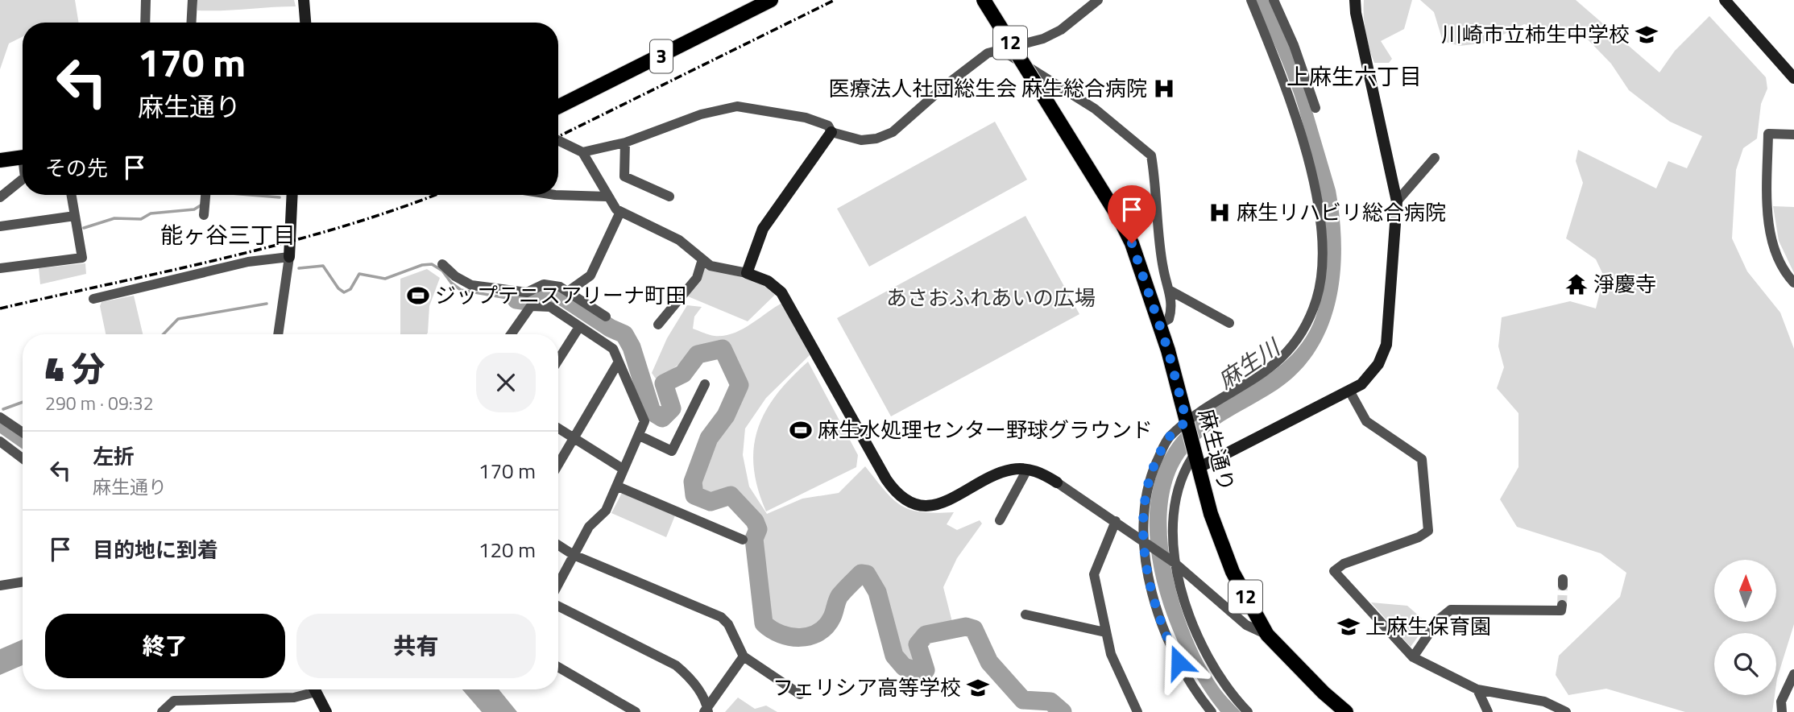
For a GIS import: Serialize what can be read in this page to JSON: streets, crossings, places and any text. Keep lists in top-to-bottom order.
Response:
{
  "streets": {
    "main road": ["12", "3", "麻生通り"]
  },
  "districts": ["上麻生六丁目", "能ヶ谷三丁目"],
  "water": ["麻生川"],
  "parks": ["あさおふれあいの広場"],
  "places": {
    "school or university": ["川崎市立柿生中学校", "上麻生保育園", "フェリシア高等学校"],
    "hospital": ["医療法人社団総生会 麻生総合病院", "麻生リハビリ総合病院"],
    "temple": ["淨慶寺"],
    "sports": ["ジップテニスアリーナ町田", "麻生水処理センター野球グラウンド"]
  },
  "north": "top",
  "page": {
    "turn": ["170 m", "麻生通り"],
    "then": "その先",
    "heading": ["4 分", "290 m · 09:32"],
    "list": [
      {
        "name": "左折",
        "note": "麻生通り",
        "value": "170 m"
      },
      {
        "name": "目的地に到着",
        "value": "120 m"
      }
    ],
    "buttons": ["終了", "共有"]
  }
}
